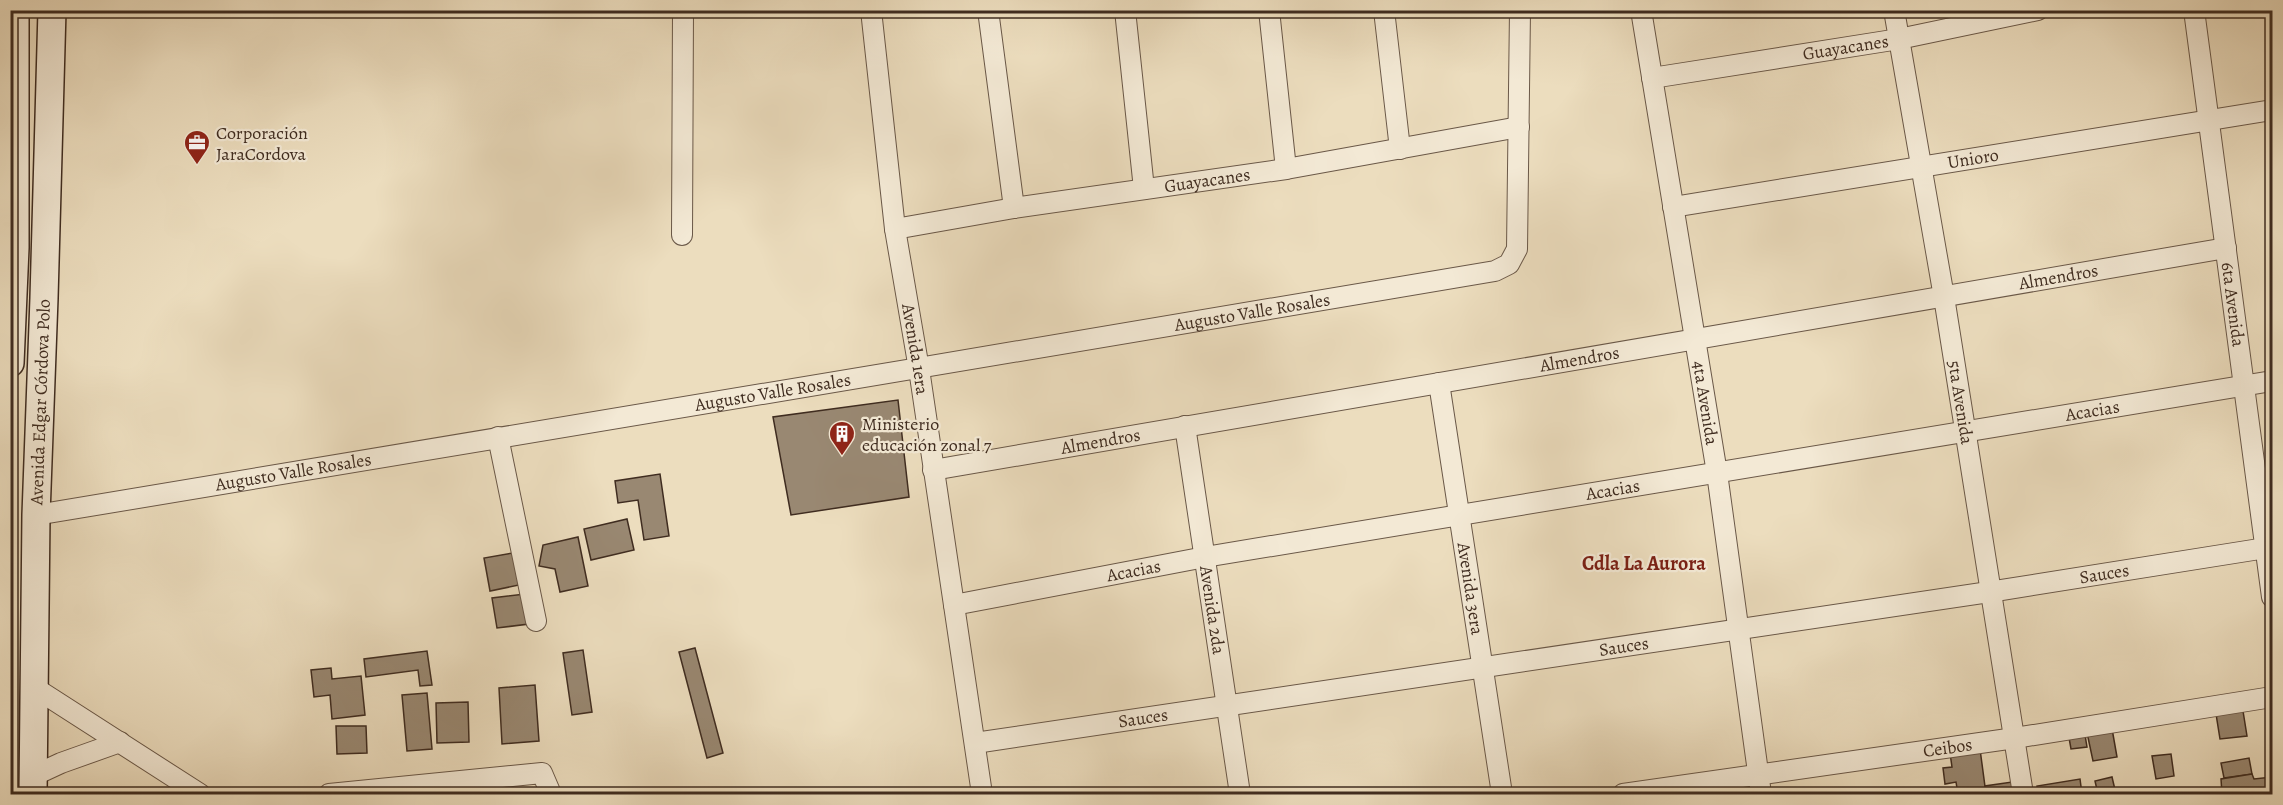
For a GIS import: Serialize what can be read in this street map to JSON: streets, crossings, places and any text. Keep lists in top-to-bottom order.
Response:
{
  "streets": {
    "main road": ["Avenida Edgar Córdova Polo"],
    "street": [
      "Guayacanes",
      "Unioro",
      "Almendros",
      "6ta Avenida",
      "Augusto Valle Rosales",
      "Avenida 1era",
      "4ta Avenida",
      "5ta Avenida",
      "Acacias",
      "Sauces",
      "Avenida 3era",
      "Avenida 2da",
      "Ceibos"
    ]
  },
  "crossings": [
    ["Guayacanes", "Augusto Valle Rosales"],
    ["Guayacanes", "Avenida 1era"],
    ["Guayacanes", "4ta Avenida"],
    ["Guayacanes", "5ta Avenida"],
    ["Unioro", "6ta Avenida"],
    ["Unioro", "4ta Avenida"],
    ["Unioro", "5ta Avenida"],
    ["Almendros", "6ta Avenida"],
    ["Almendros", "Avenida 1era"],
    ["Almendros", "4ta Avenida"],
    ["Almendros", "5ta Avenida"],
    ["Almendros", "Avenida 3era"],
    ["Almendros", "Avenida 2da"],
    ["6ta Avenida", "Acacias"],
    ["6ta Avenida", "Sauces"],
    ["Augusto Valle Rosales", "Avenida 1era"],
    ["Augusto Valle Rosales", "Avenida Edgar Córdova Polo"],
    ["Avenida 1era", "Acacias"],
    ["Avenida 1era", "Sauces"],
    ["4ta Avenida", "Acacias"],
    ["4ta Avenida", "Sauces"],
    ["4ta Avenida", "Ceibos"],
    ["5ta Avenida", "Acacias"],
    ["5ta Avenida", "Sauces"],
    ["5ta Avenida", "Ceibos"],
    ["Acacias", "Avenida 3era"],
    ["Acacias", "Avenida 2da"],
    ["Sauces", "Avenida 3era"],
    ["Sauces", "Avenida 2da"]
  ],
  "districts": ["Cdla La Aurora"],
  "places": {
    "office": ["Corporación JaraCordova"],
    "building": ["Ministerio educación zonal 7"]
  }
}
